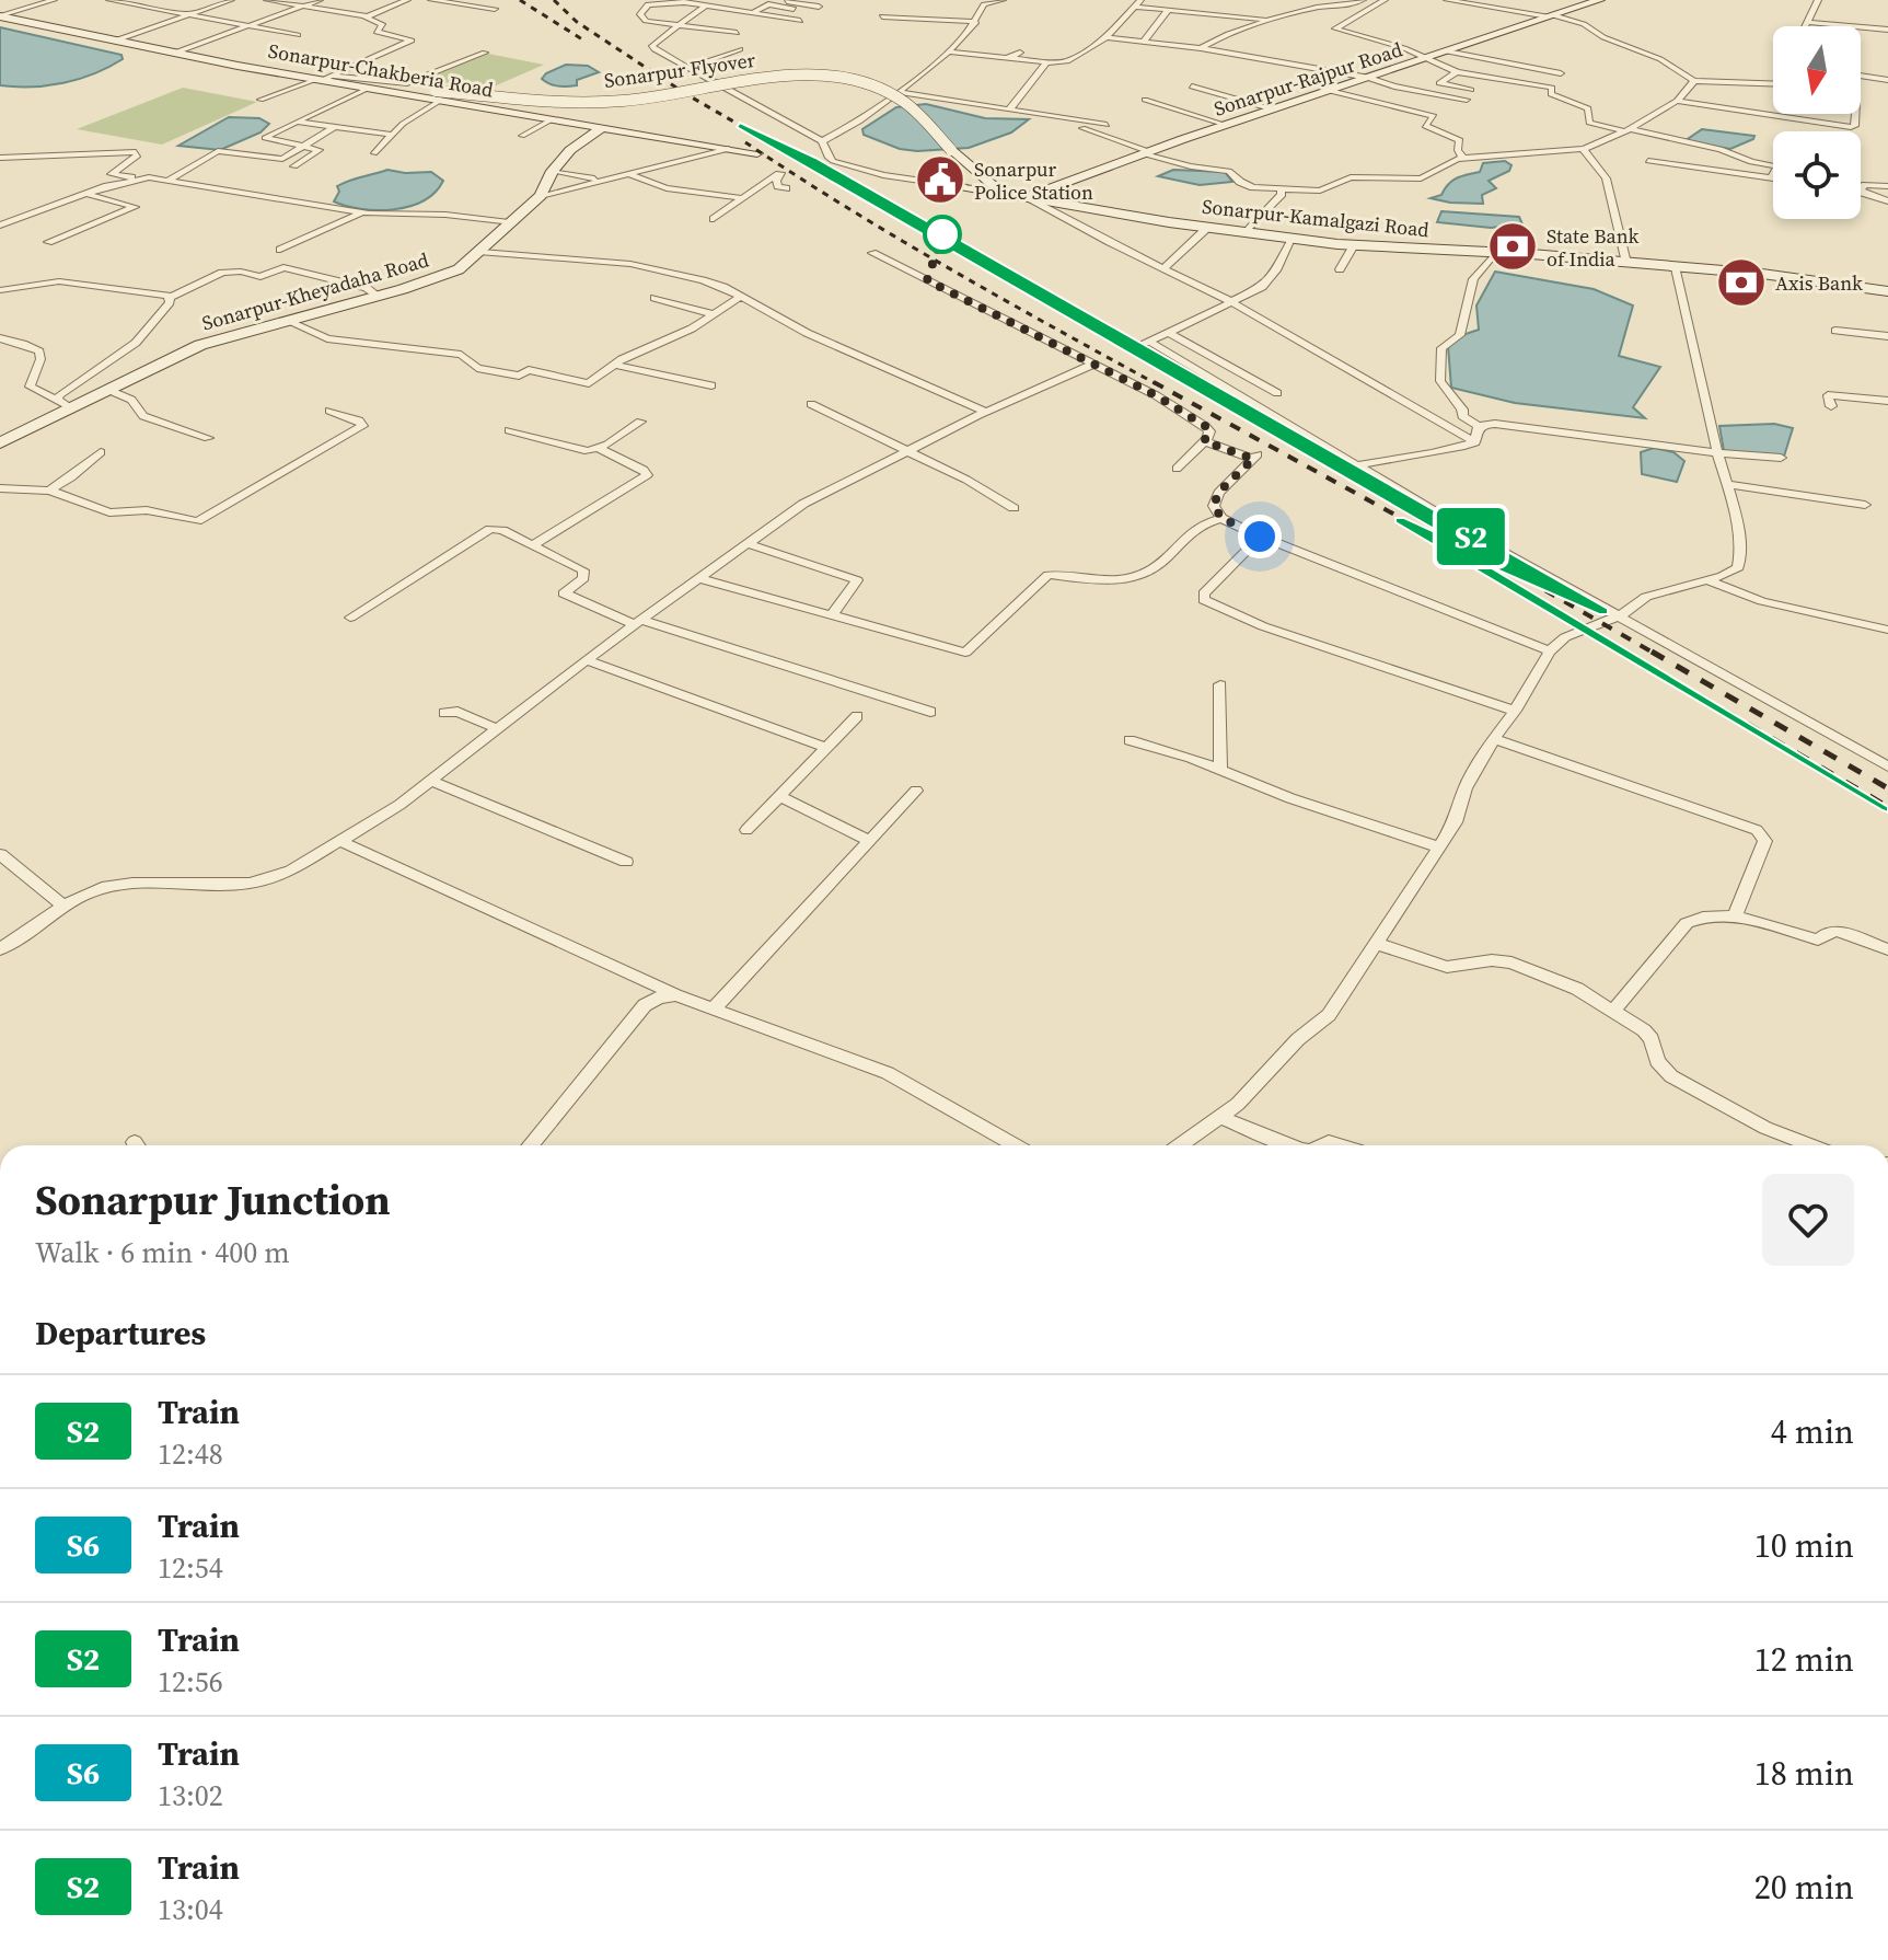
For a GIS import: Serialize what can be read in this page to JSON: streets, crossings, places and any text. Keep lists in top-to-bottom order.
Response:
{
  "streets": {
    "main road": [
      "Sonarpur-Chakberia Road",
      "Sonarpur Flyover",
      "Sonarpur-Rajpur Road",
      "Sonarpur-Kamalgazi Road",
      "Sonarpur-Kheyadaha Road"
    ]
  },
  "crossings": [
    ["Sonarpur-Chakberia Road", "Sonarpur Flyover"],
    ["Sonarpur-Chakberia Road", "Sonarpur-Kheyadaha Road"],
    ["Sonarpur Flyover", "Sonarpur-Kamalgazi Road"],
    ["Sonarpur-Rajpur Road", "Sonarpur-Kamalgazi Road"]
  ],
  "places": {
    "public building": ["Sonarpur Police Station"],
    "bank": ["State Bank of India", "Axis Bank"]
  },
  "north": "bottom",
  "page": {
    "on_map": "S2",
    "heading": [
      ["Sonarpur Junction", "Walk · 6 min · 400 m"],
      "Departures"
    ],
    "list": [
      {
        "mark": "S2",
        "name": "Train",
        "note": "12:48",
        "value": "4 min"
      },
      {
        "mark": "S6",
        "name": "Train",
        "note": "12:54",
        "value": "10 min"
      },
      {
        "mark": "S2",
        "name": "Train",
        "note": "12:56",
        "value": "12 min"
      },
      {
        "mark": "S6",
        "name": "Train",
        "note": "13:02",
        "value": "18 min"
      },
      {
        "mark": "S2",
        "name": "Train",
        "note": "13:04",
        "value": "20 min"
      }
    ]
  }
}
